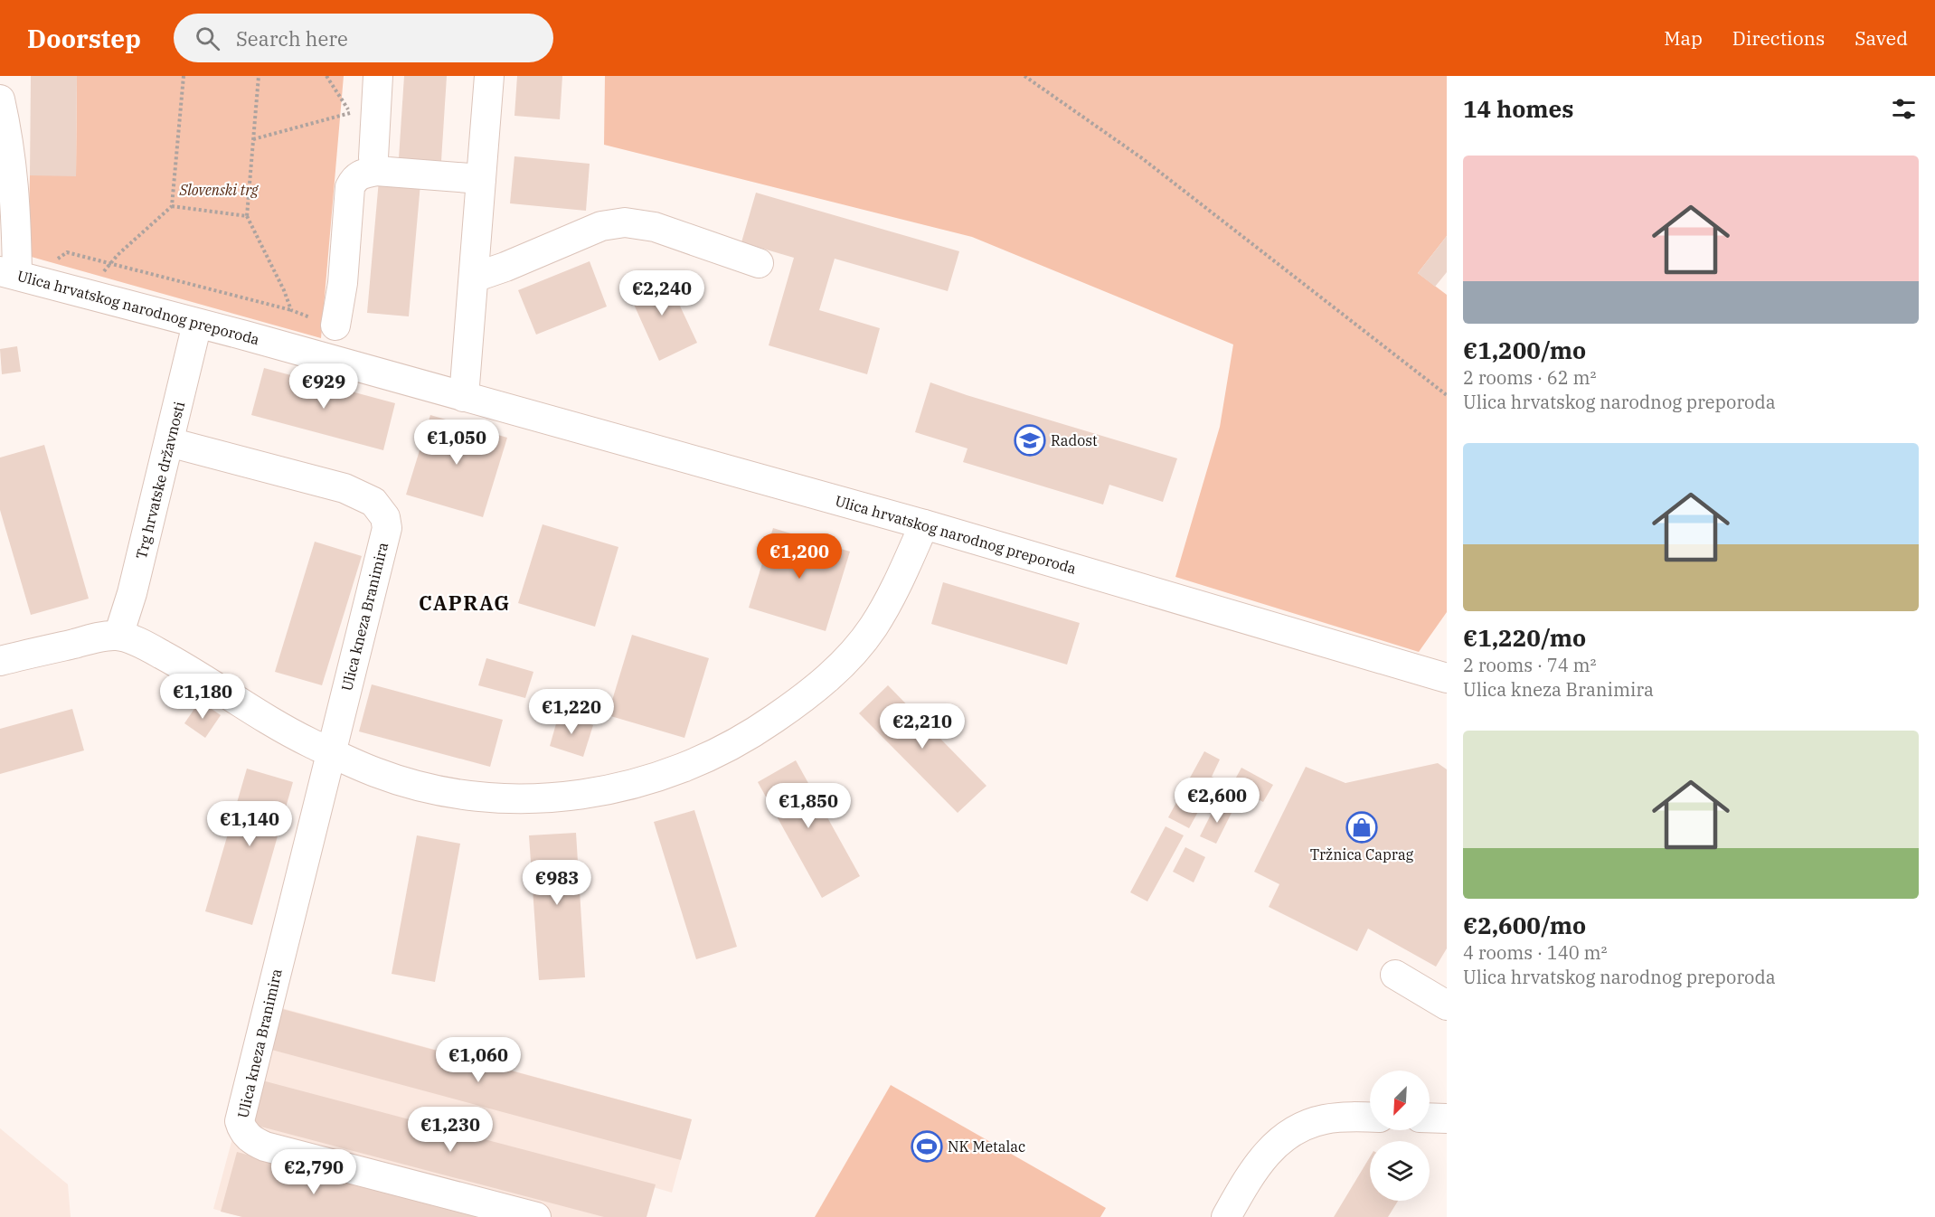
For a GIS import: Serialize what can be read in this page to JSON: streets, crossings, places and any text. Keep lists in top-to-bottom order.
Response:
{
  "streets": {
    "street": ["Ulica hrvatskog narodnog preporoda", "Trg hrvatske državnosti", "Ulica kneza Branimira"]
  },
  "crossings": [
    ["Ulica hrvatskog narodnog preporoda", "Trg hrvatske državnosti"],
    ["Trg hrvatske državnosti", "Ulica kneza Branimira"]
  ],
  "districts": ["CAPRAG"],
  "parks": ["Slovenski trg"],
  "places": {
    "school or university": ["Radost"],
    "shop": ["Tržnica Caprag"],
    "sports": ["NK Metalac"]
  },
  "north": "bottom left",
  "page": {
    "header": "Doorstep",
    "search": "Search here",
    "nav": ["Map", "Directions", "Saved"],
    "heading": "14 homes",
    "list": [
      {
        "name": "€1,200/mo",
        "note": "2 rooms · 62 m² · Ulica hrvatskog narodnog preporoda"
      },
      {
        "name": "€1,220/mo",
        "note": "2 rooms · 74 m² · Ulica kneza Branimira"
      },
      {
        "name": "€2,600/mo",
        "note": "4 rooms · 140 m² · Ulica hrvatskog narodnog preporoda"
      }
    ],
    "price": [
      "€2,240",
      "€929",
      "€1,050",
      "€1,200",
      "€1,180",
      "€1,220",
      "€2,210",
      "€2,600",
      "€1,850",
      "€1,140",
      "€983",
      "€1,060",
      "€1,230",
      "€2,790"
    ]
  }
}
